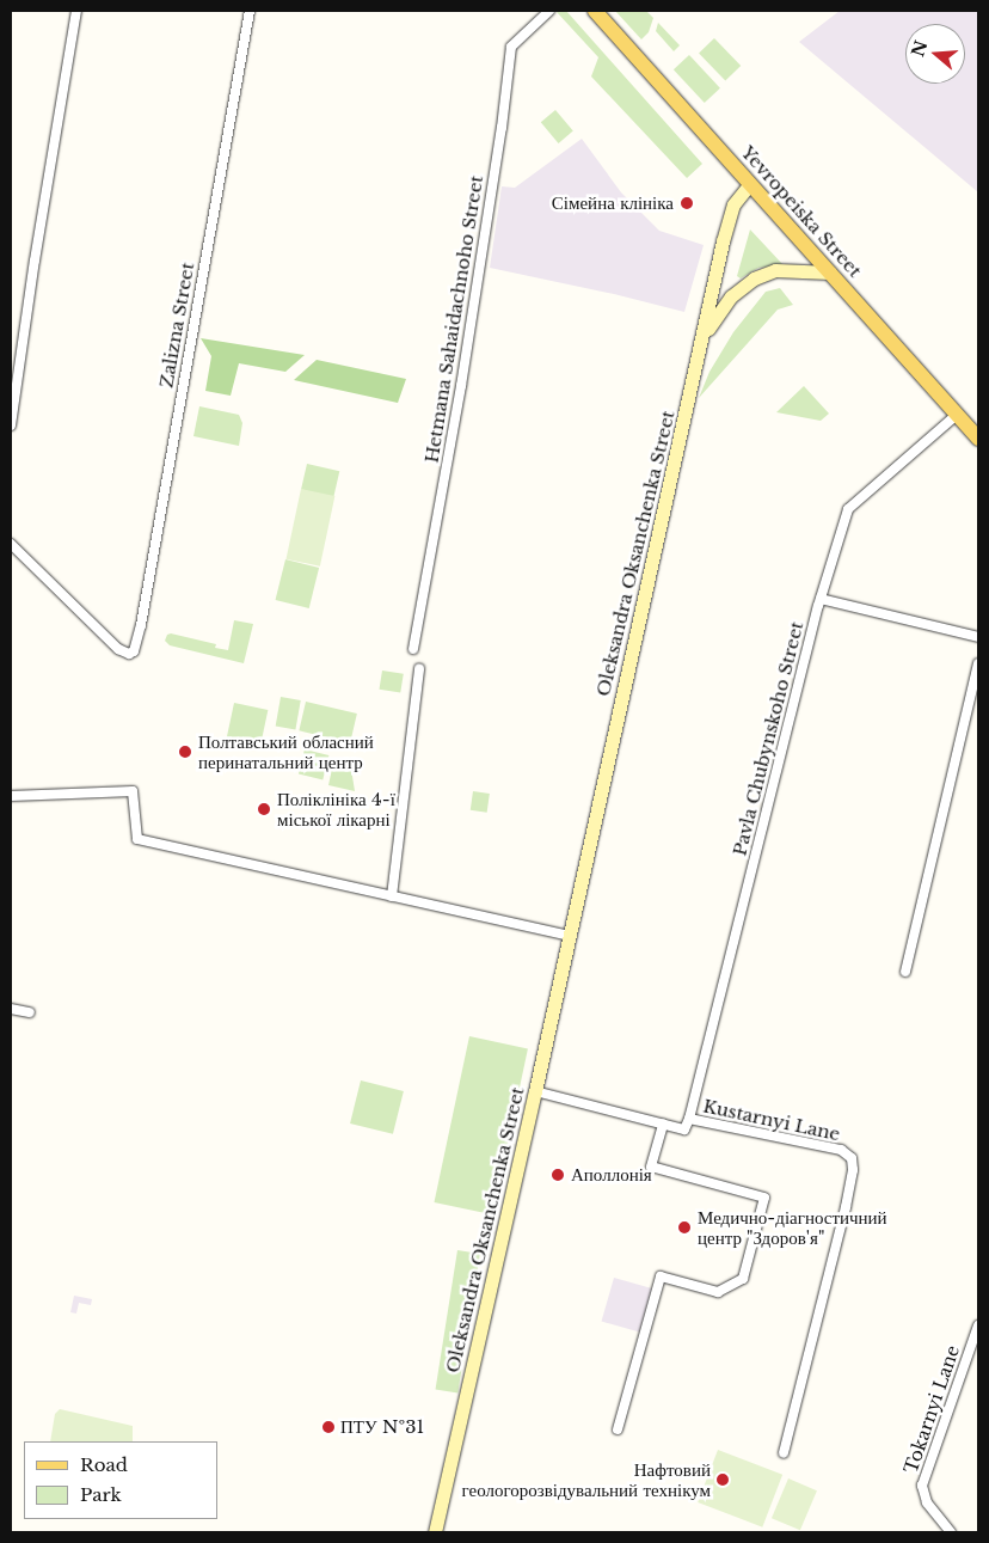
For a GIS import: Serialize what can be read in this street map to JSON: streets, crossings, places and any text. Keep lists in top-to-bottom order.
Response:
{
  "streets": {
    "main road": ["Yevropeiska Street", "Oleksandra Oksanchenka Street"],
    "street": [
      "Hetmana Sahaidachnoho Street",
      "Zalizna Street",
      "Pavla Chubynskoho Street",
      "Kustarnyi Lane",
      "Tokarnyi Lane"
    ]
  },
  "crossings": [
    ["Yevropeiska Street", "Oleksandra Oksanchenka Street"],
    ["Yevropeiska Street", "Pavla Chubynskoho Street"],
    ["Oleksandra Oksanchenka Street", "Kustarnyi Lane"],
    ["Pavla Chubynskoho Street", "Kustarnyi Lane"]
  ],
  "places": [
    "Сімейна клініка",
    "Полтавський обласний перинатальний центр",
    "Поліклініка 4-ї міської лікарні",
    "Аполлонія",
    "Медично-діагностичний центр \"Здоров'я\"",
    "ПТУ №31",
    "Нафтовий геологорозвідувальний технікум"
  ],
  "legend": ["Road", "Park"],
  "north": "left"
}
